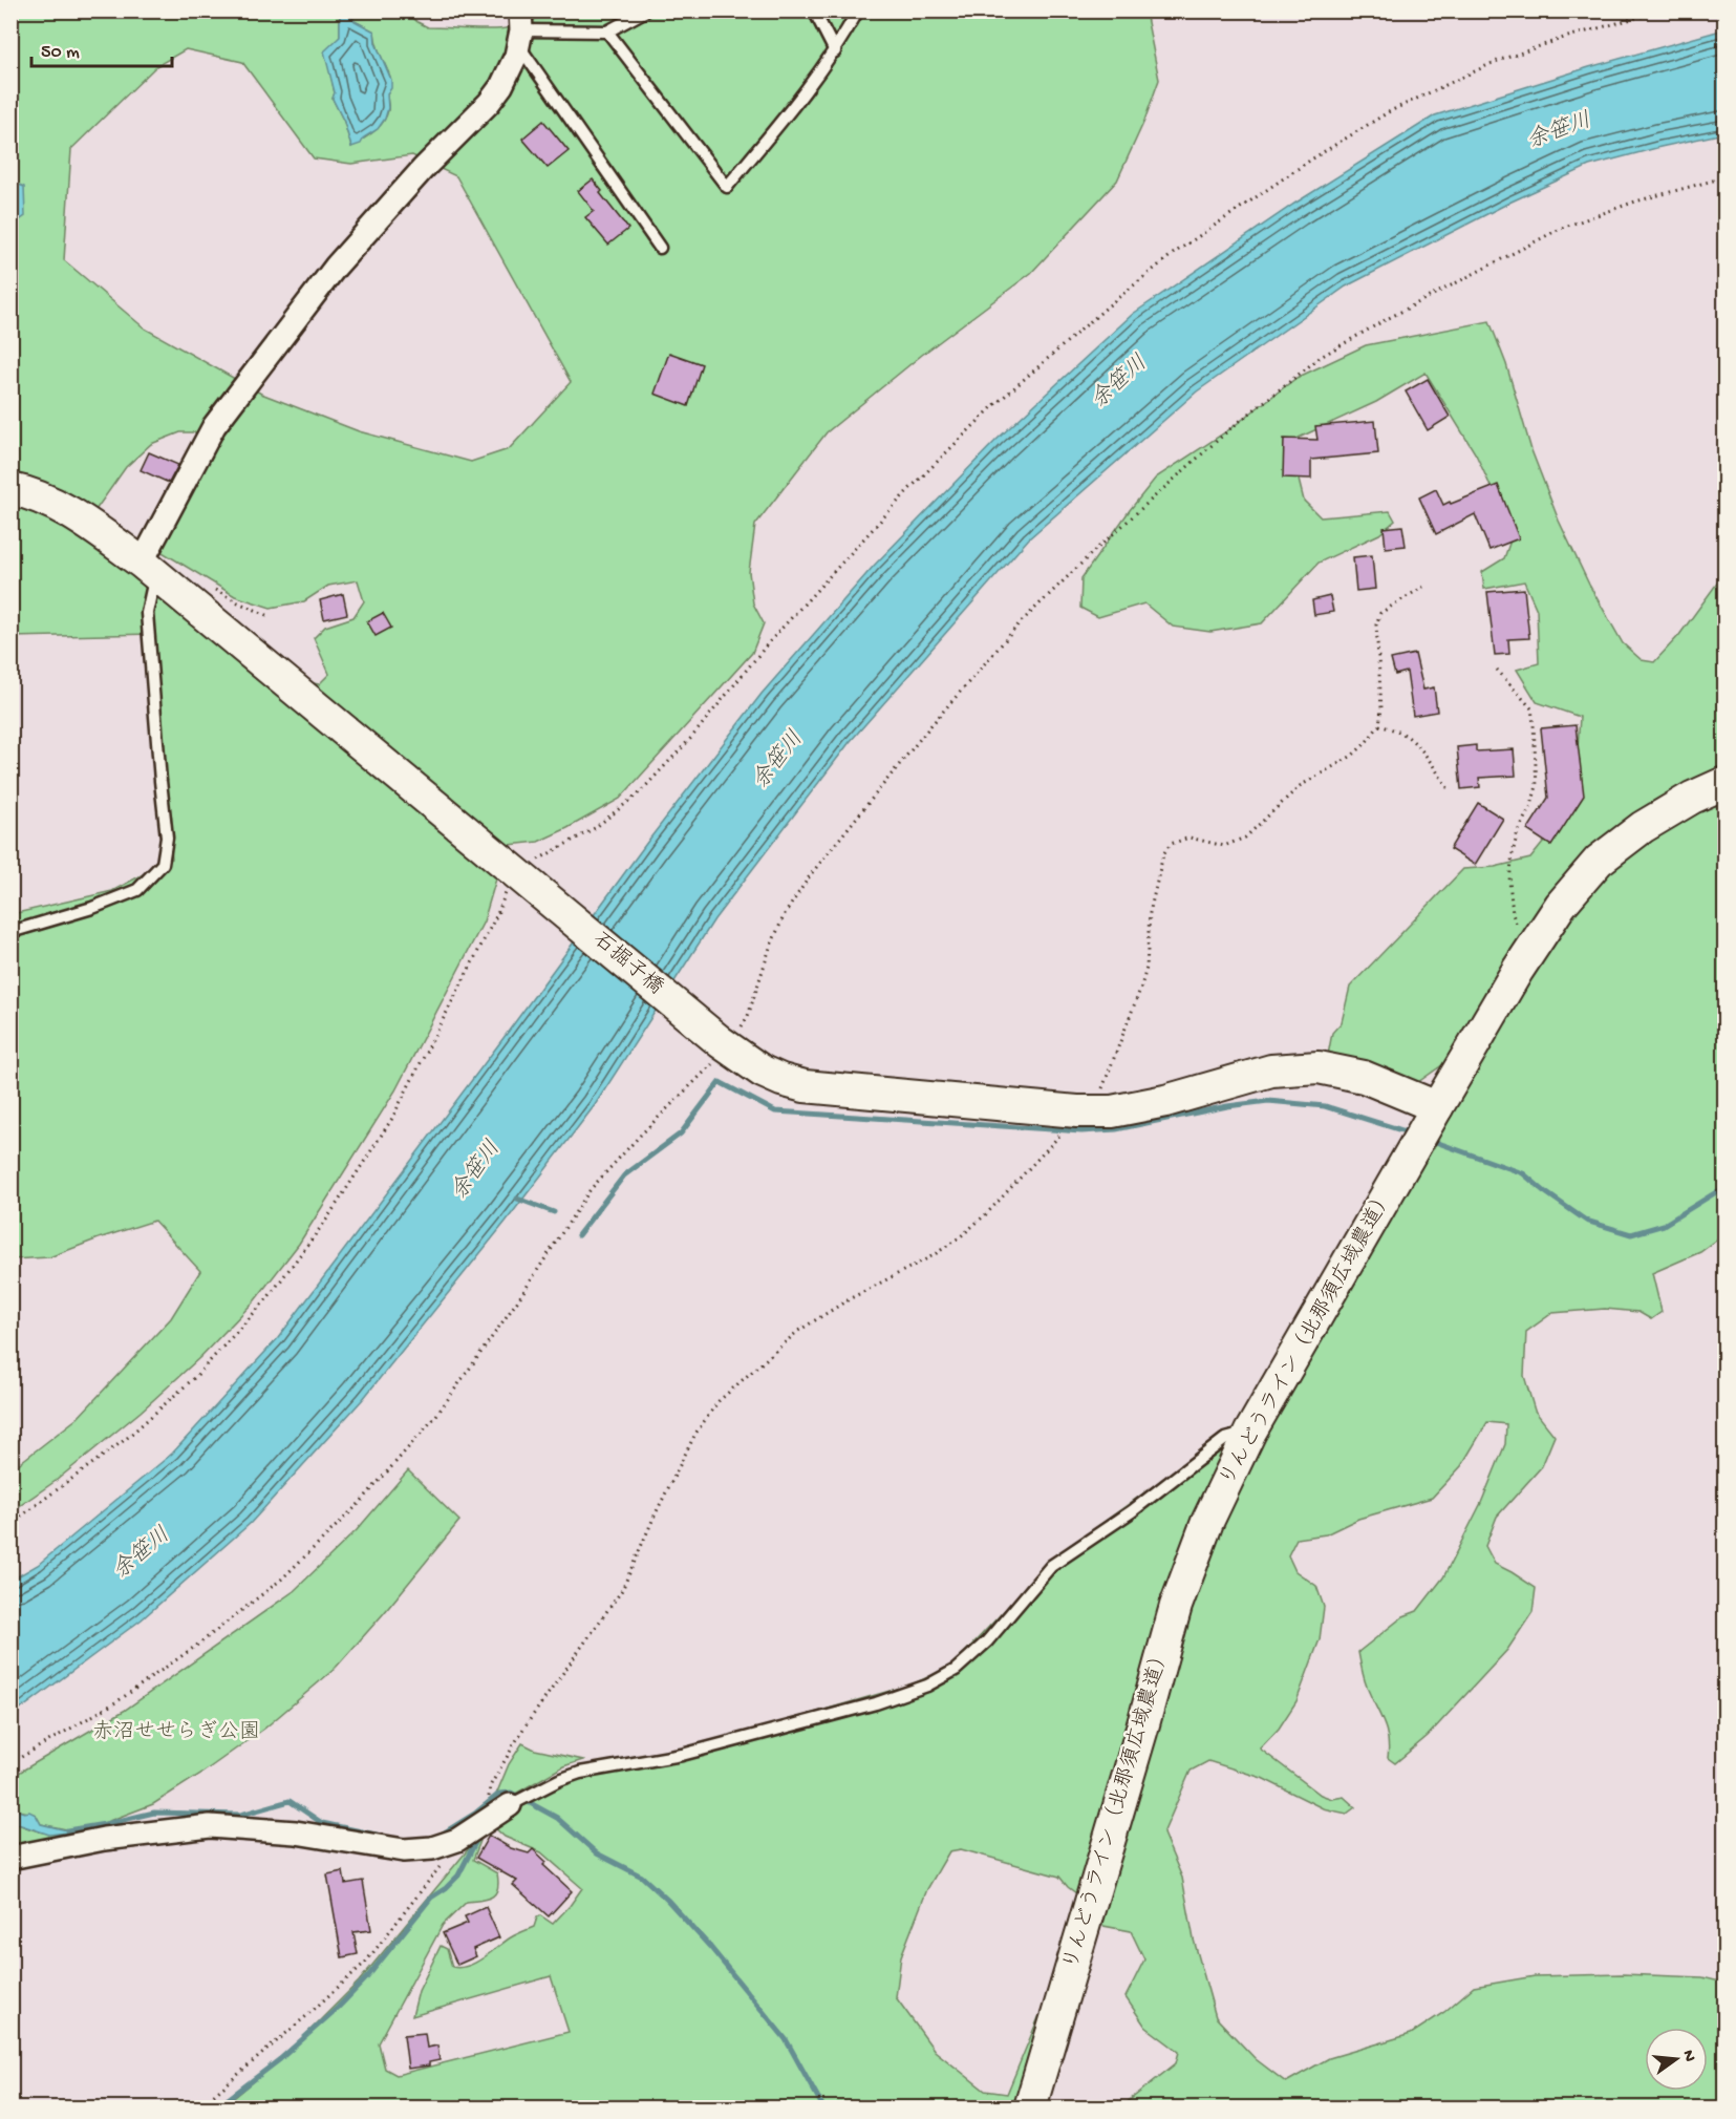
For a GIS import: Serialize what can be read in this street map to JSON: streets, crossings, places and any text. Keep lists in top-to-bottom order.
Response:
{
  "streets": {
    "street": ["石掘子橋", "りんどうライン（北那須広域農道）"]
  },
  "crossings": [
    ["石掘子橋", "りんどうライン（北那須広域農道）"]
  ],
  "water": ["余笹川"],
  "parks": ["赤沼せせらぎ公園"],
  "scale_bar": "50 m",
  "north": "right"
}
